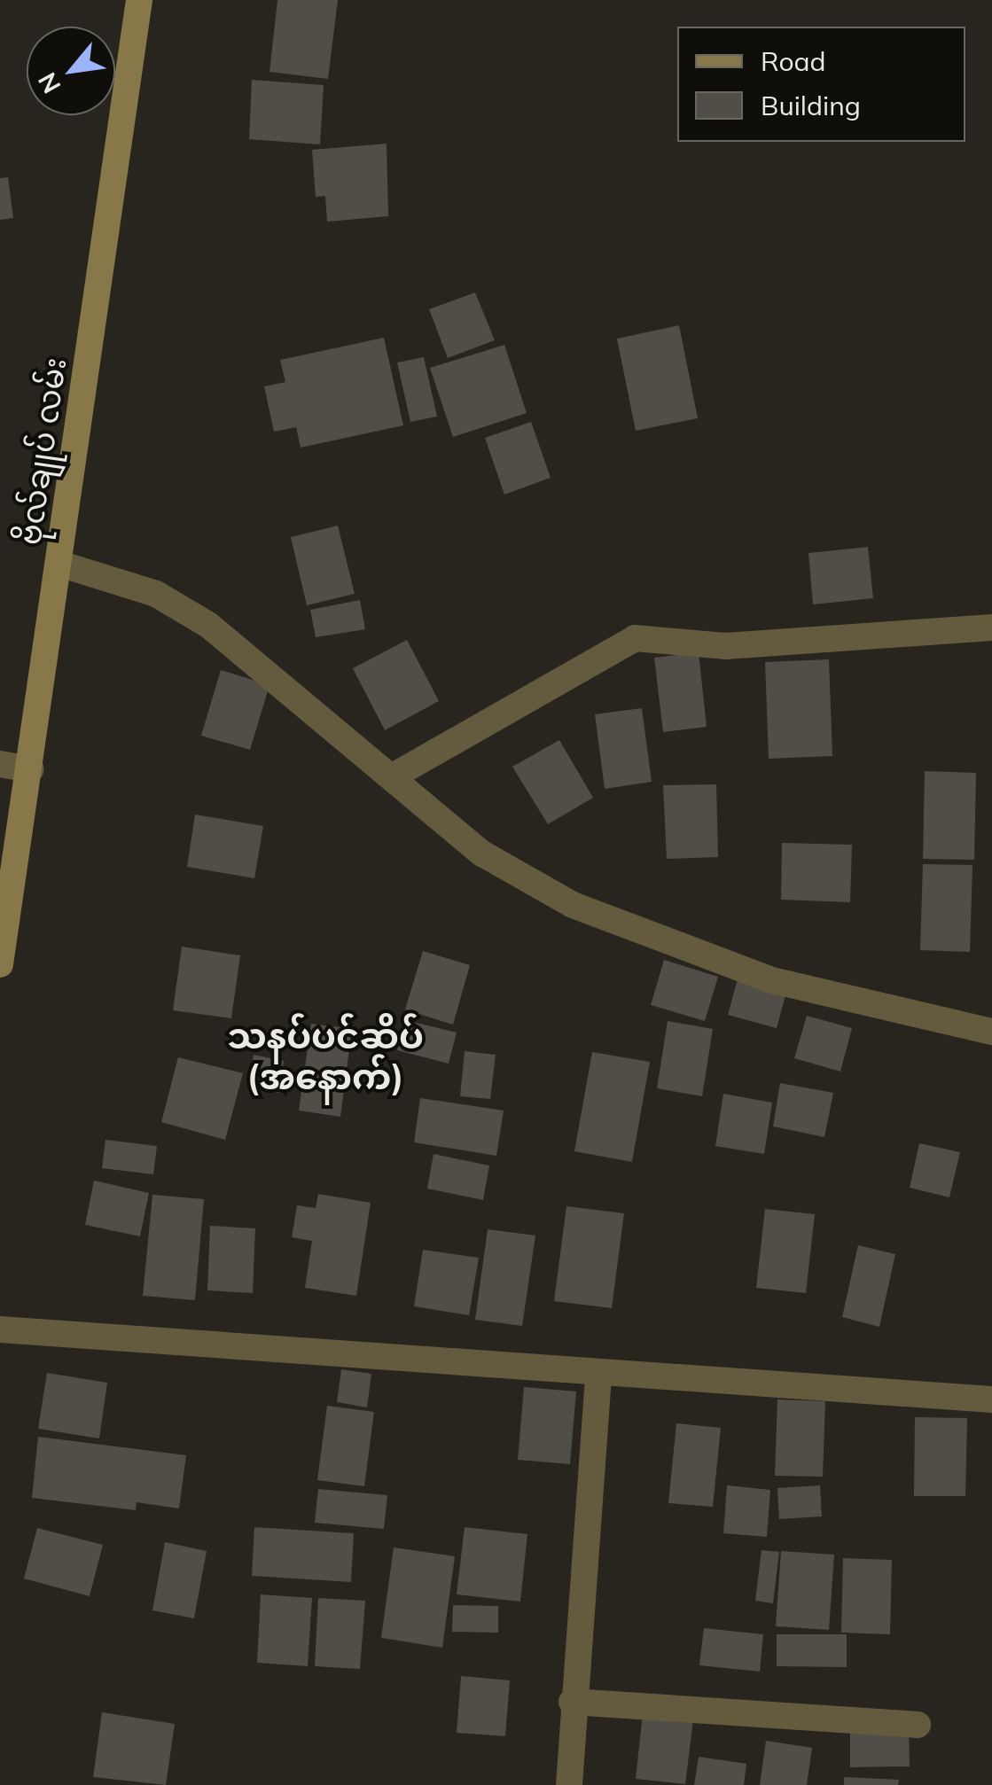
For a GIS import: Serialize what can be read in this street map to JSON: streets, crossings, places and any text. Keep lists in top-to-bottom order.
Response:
{
  "streets": {
    "street": ["ဗိုလ်ချုပ် လမ်း"]
  },
  "districts": ["သနပ်ပင်ဆိပ် (အနောက်)"],
  "legend": ["Road", "Building"],
  "north": "bottom left"
}
